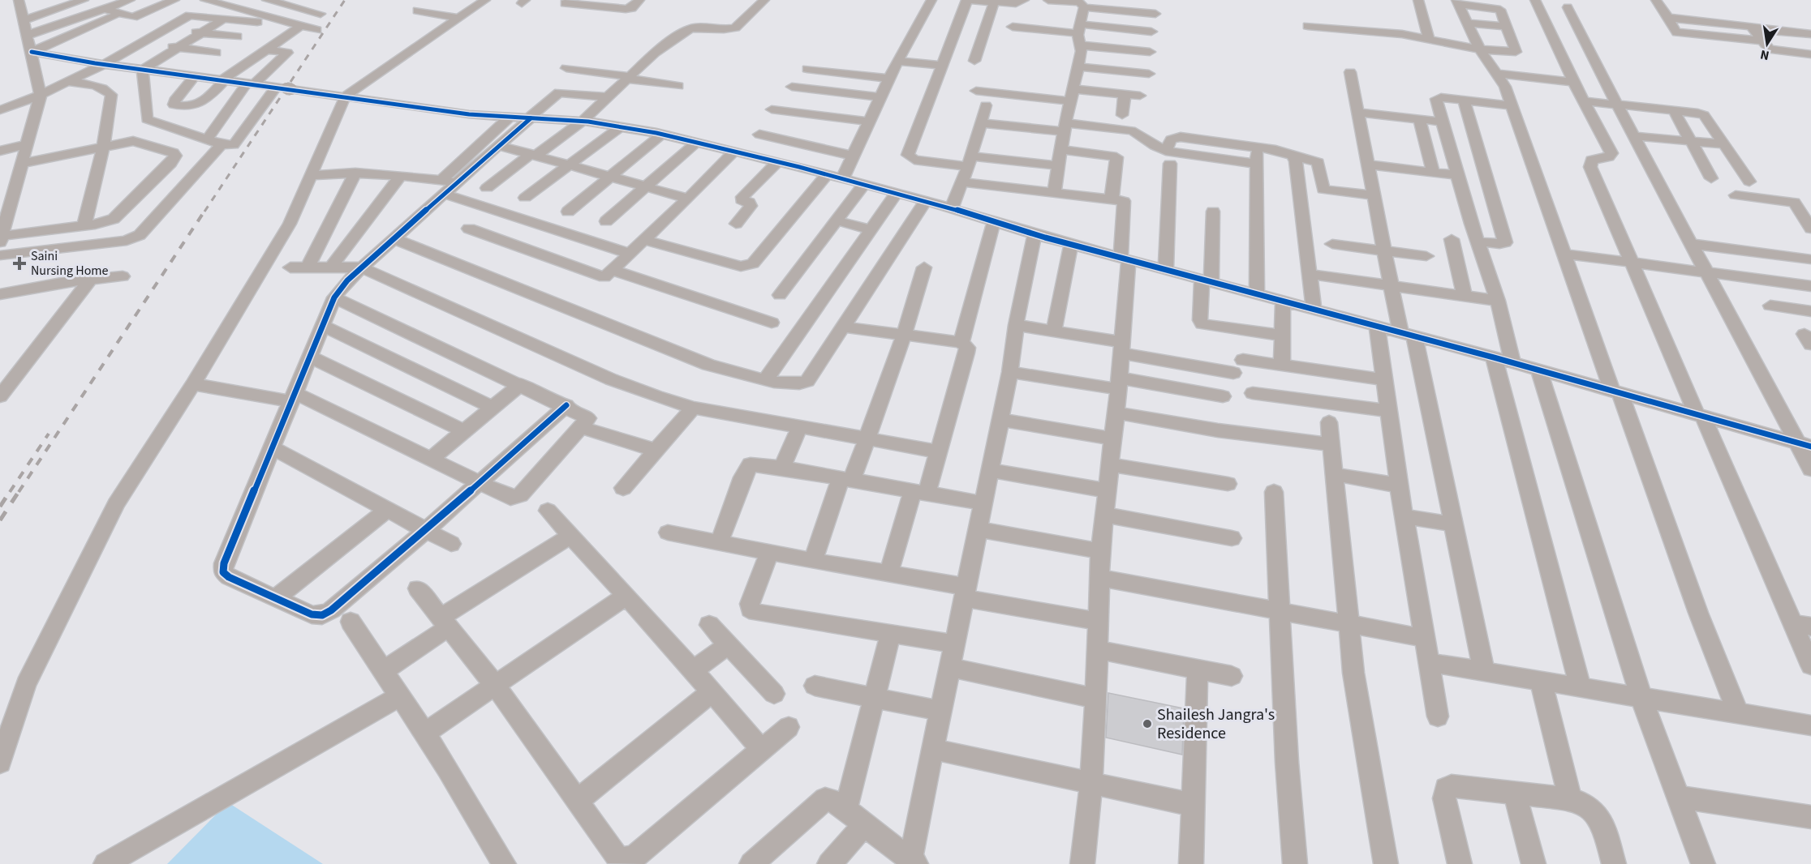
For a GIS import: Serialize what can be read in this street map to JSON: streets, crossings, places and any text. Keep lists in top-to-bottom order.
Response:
{
  "places": {
    "health": ["Saini Nursing Home"],
    "other": ["Shailesh Jangra's Residence"]
  },
  "north": "bottom"
}
